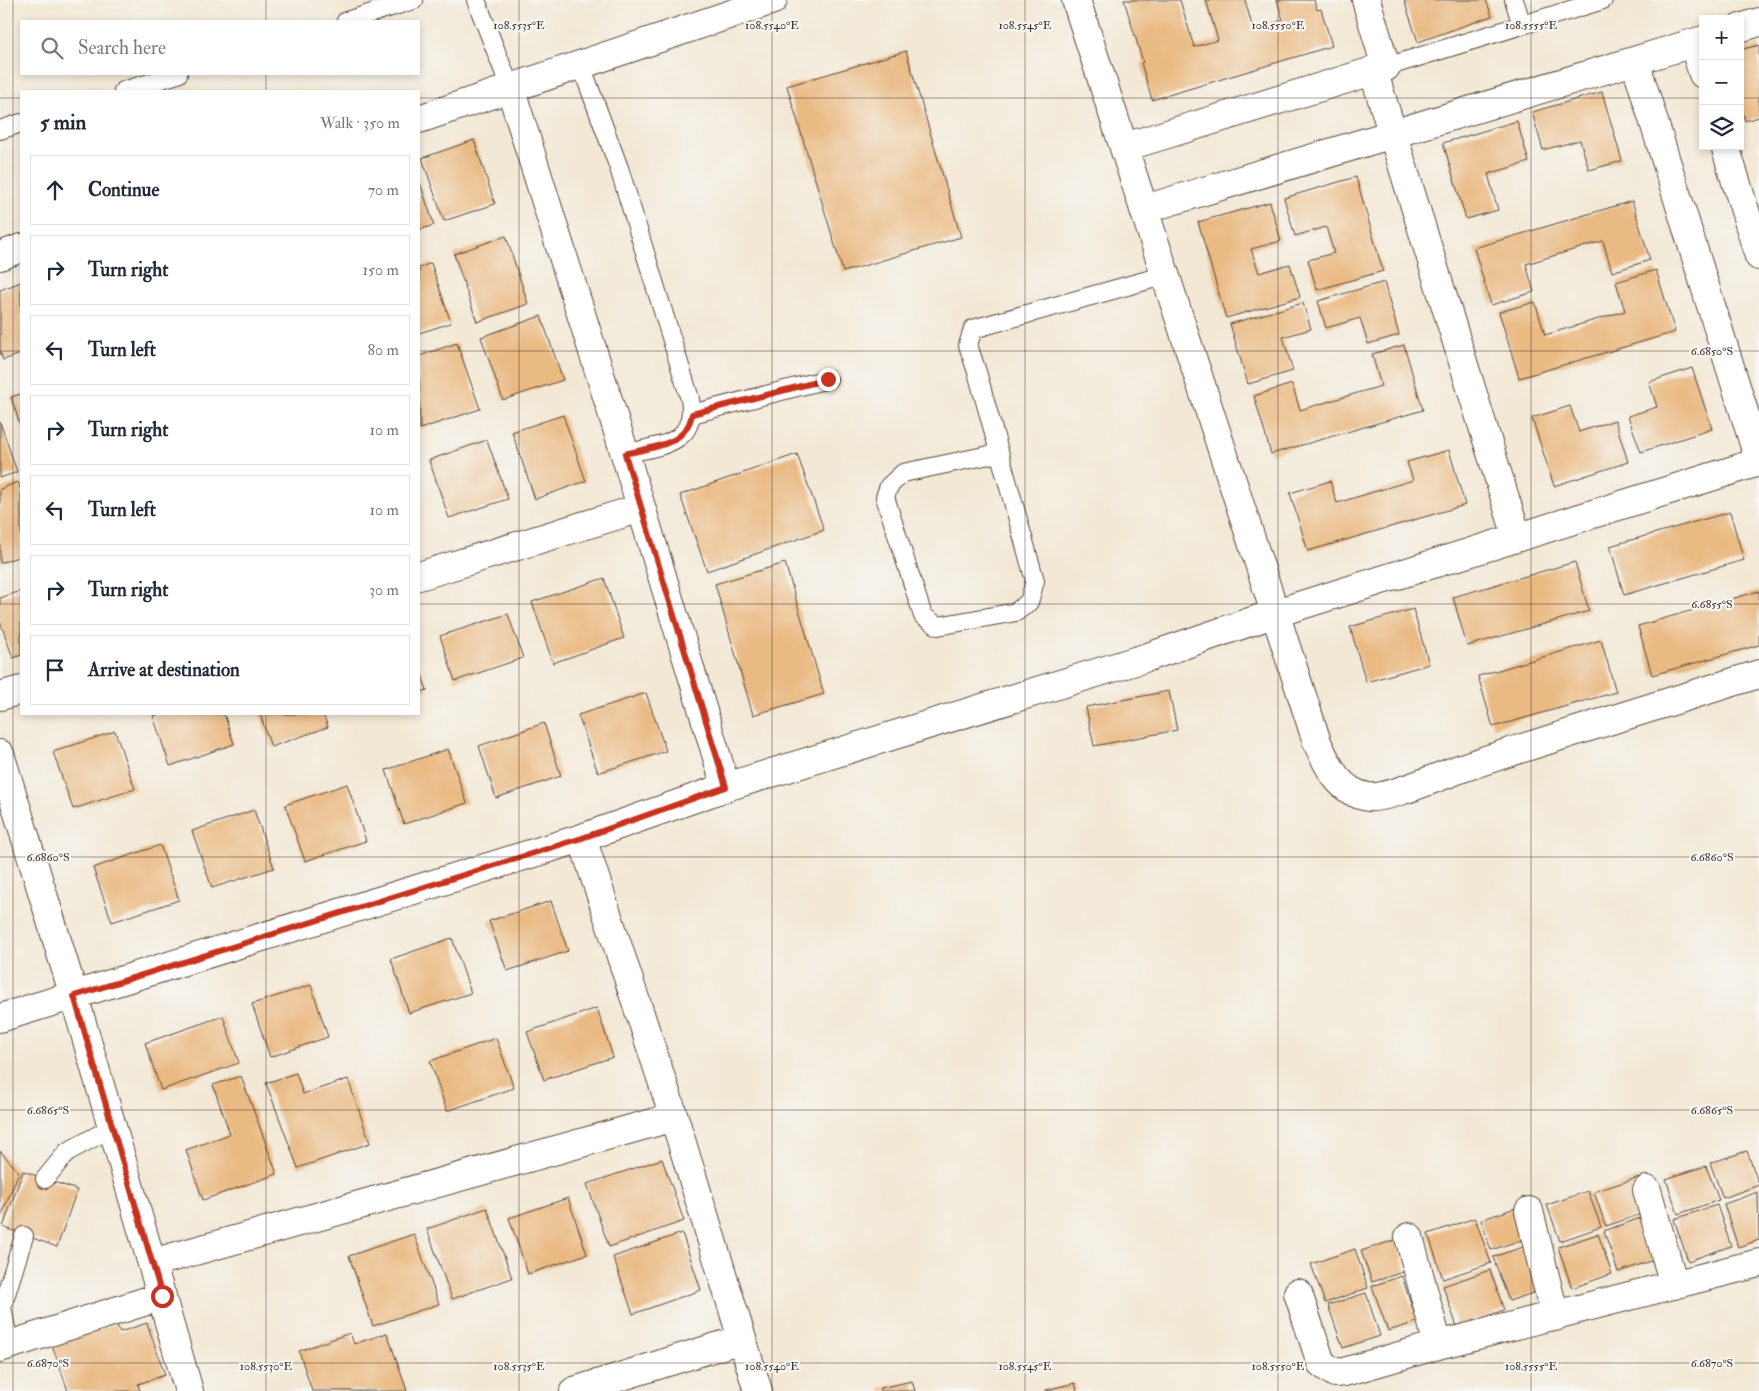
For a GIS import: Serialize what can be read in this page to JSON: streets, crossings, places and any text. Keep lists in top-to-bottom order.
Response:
{
  "page": {
    "map_buttons": ["+", "−"],
    "search": "Search here",
    "heading": ["5 min", "Walk · 350 m"],
    "list": [
      ["Continue", "70 m"],
      ["Turn right", "150 m"],
      ["Turn left", "80 m"],
      ["Turn right", "10 m"],
      ["Turn left", "10 m"],
      ["Turn right", "30 m"],
      "Arrive at destination"
    ]
  },
  "coordinates": [
    "108.5535°E",
    "108.5540°E",
    "108.5545°E",
    "108.5550°E",
    "108.5555°E",
    "6.6850°S",
    "6.6855°S",
    "6.6860°S",
    "6.6865°S",
    "6.6870°S",
    "108.5530°E"
  ]
}
